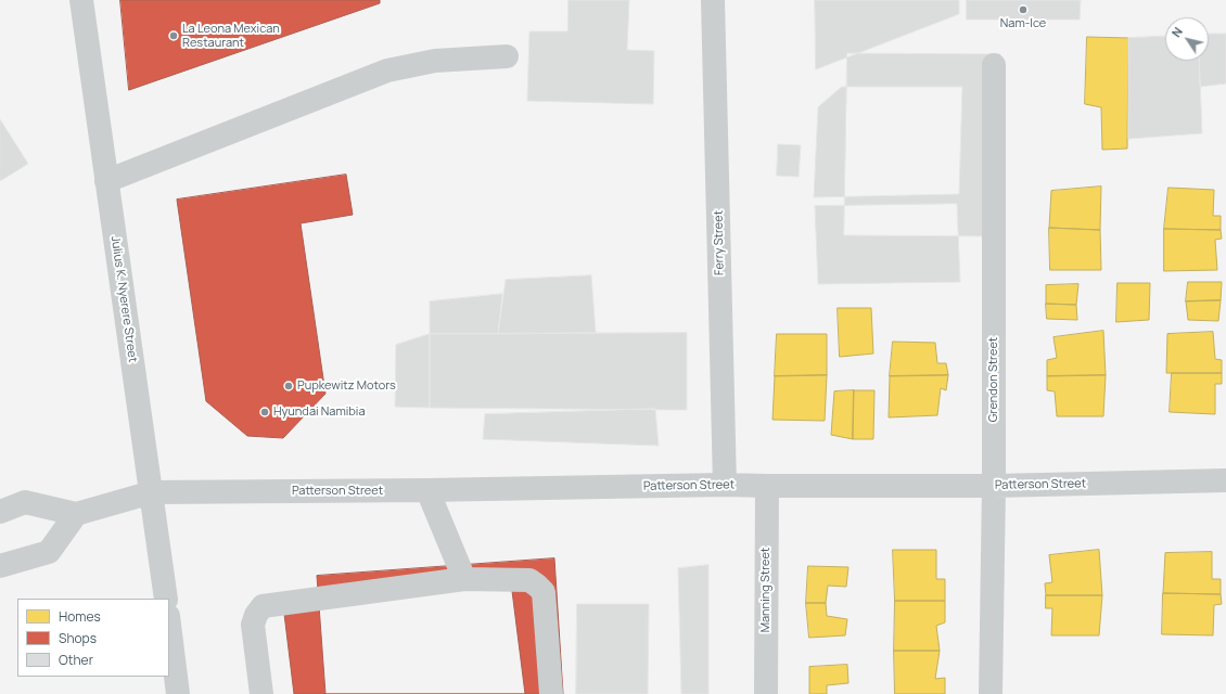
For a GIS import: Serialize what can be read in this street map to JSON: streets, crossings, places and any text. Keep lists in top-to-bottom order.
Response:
{
  "streets": {
    "street": [
      "Ferry Street",
      "Julius K. Nyerere Street",
      "Grendon Street",
      "Patterson Street",
      "Manning Street"
    ]
  },
  "crossings": [
    ["Ferry Street", "Patterson Street"],
    ["Julius K. Nyerere Street", "Patterson Street"],
    ["Grendon Street", "Patterson Street"],
    ["Patterson Street", "Manning Street"]
  ],
  "places": [
    "Nam-Ice",
    "La Leona Mexican Restaurant",
    "Pupkewitz Motors",
    "Hyundai Namibia"
  ],
  "legend": ["Homes", "Shops", "Other"],
  "north": "top left"
}
